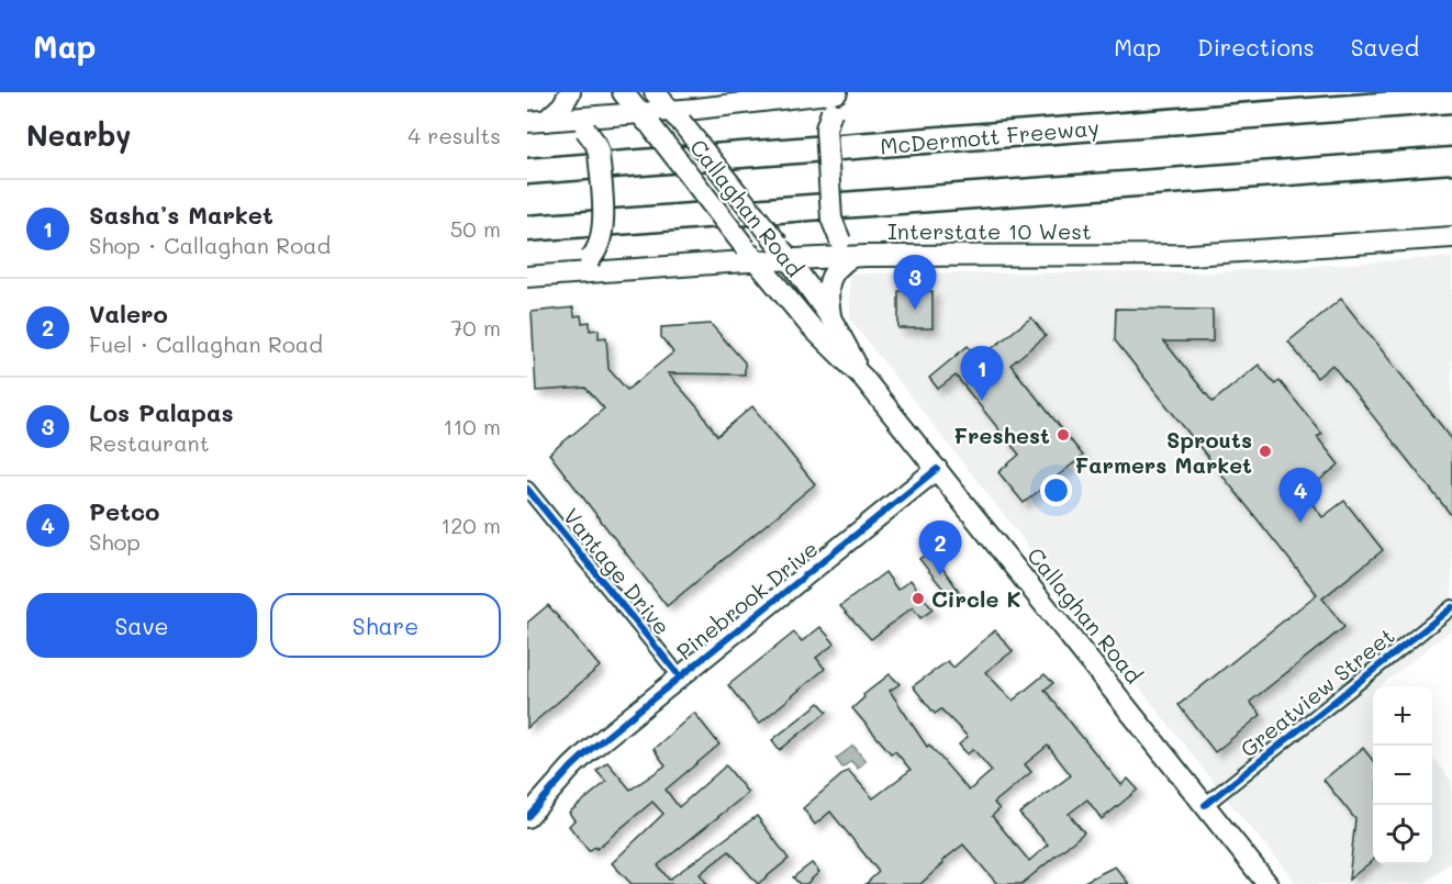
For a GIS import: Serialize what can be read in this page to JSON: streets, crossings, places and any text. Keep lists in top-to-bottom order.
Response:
{
  "streets": {
    "highway": ["McDermott Freeway"],
    "main road": ["Callaghan Road", "Interstate 10 West", "Pinebrook Drive"],
    "street": ["Vantage Drive", "Greatview Street"]
  },
  "crossings": [
    ["Callaghan Road", "Interstate 10 West"],
    ["Callaghan Road", "Pinebrook Drive"],
    ["Callaghan Road", "Greatview Street"],
    ["Vantage Drive", "Pinebrook Drive"]
  ],
  "places": ["Freshest", "Sprouts Farmers Market", "Circle K"],
  "page": {
    "header": "Map",
    "nav": ["Map", "Directions", "Saved"],
    "heading": ["Nearby", "4 results"],
    "list": [
      {
        "mark": "1",
        "name": "Sasha’s Market",
        "note": "Shop · Callaghan Road",
        "value": "50 m"
      },
      {
        "mark": "2",
        "name": "Valero",
        "note": "Fuel · Callaghan Road",
        "value": "70 m"
      },
      {
        "mark": "3",
        "name": "Los Palapas",
        "note": "Restaurant",
        "value": "110 m"
      },
      {
        "mark": "4",
        "name": "Petco",
        "note": "Shop",
        "value": "120 m"
      }
    ],
    "pins": [
      "3",
      "1",
      "4",
      "2"
    ],
    "buttons": ["Save", "Share"],
    "map_buttons": ["+", "−"]
  }
}
